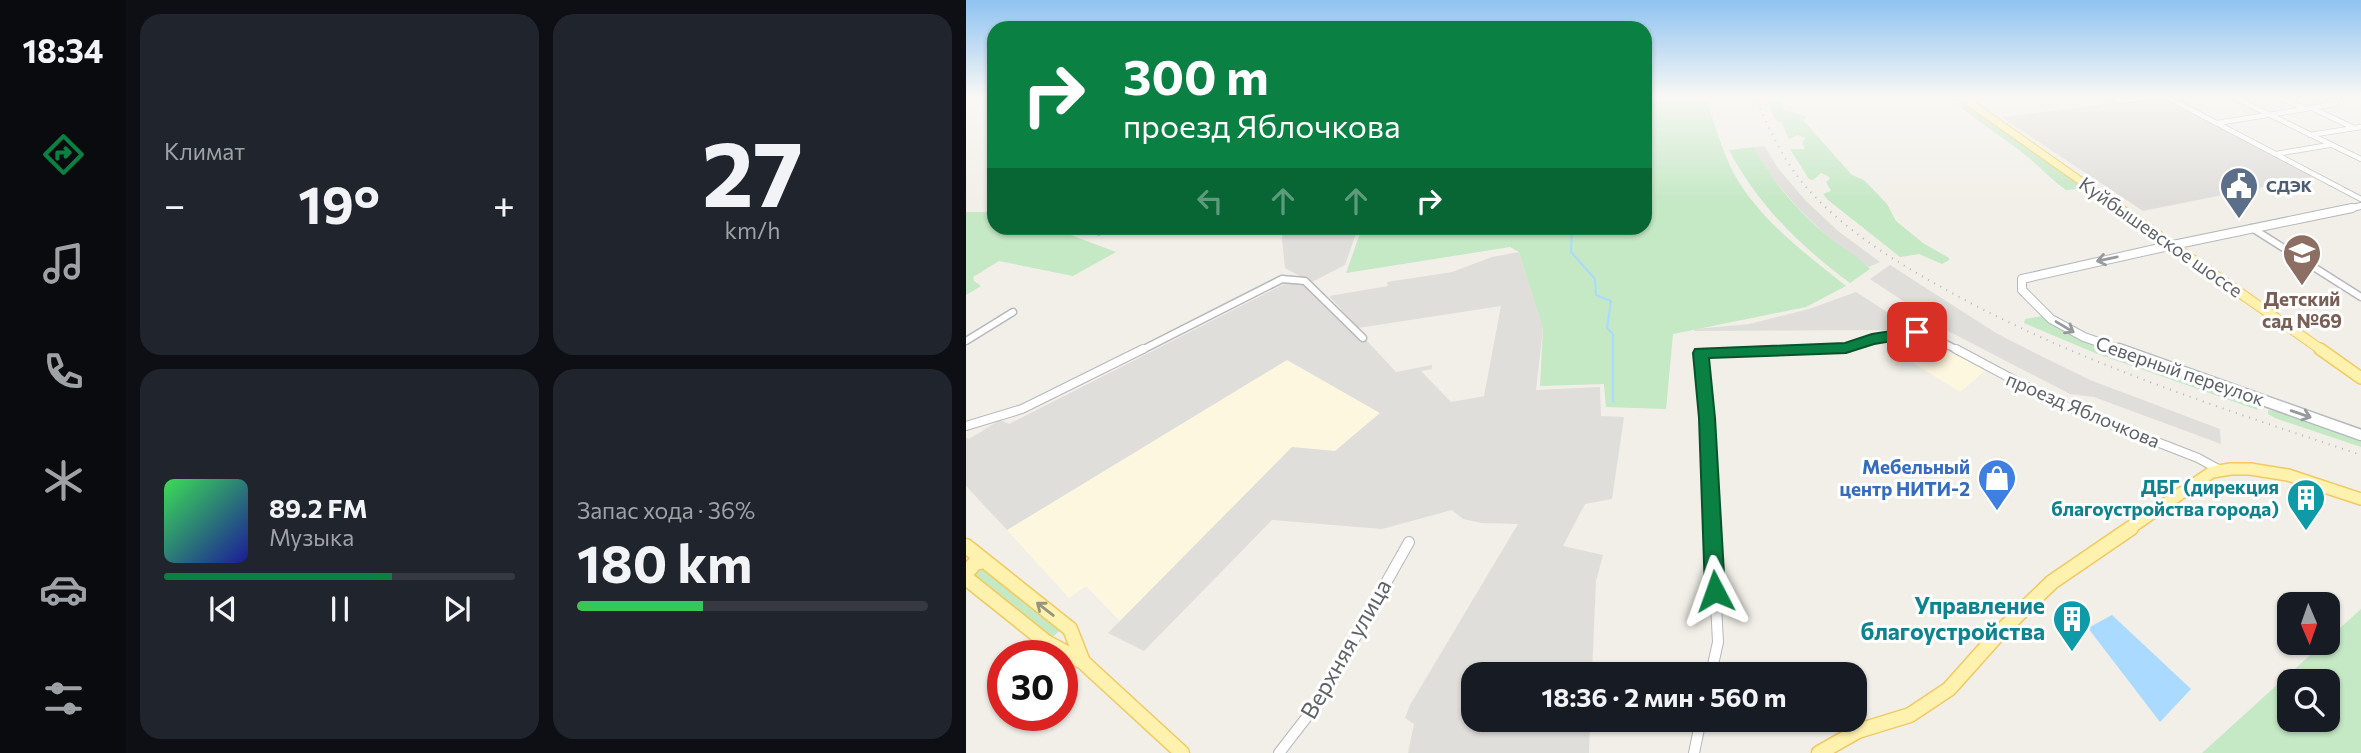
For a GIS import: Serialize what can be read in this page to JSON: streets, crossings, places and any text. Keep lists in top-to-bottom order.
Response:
{
  "streets": {
    "main road": ["Куйбышевское шоссе", "Северный переулок", "проезд Яблочкова"],
    "street": ["Верхняя улица"]
  },
  "crossings": [
    ["Куйбышевское шоссе", "Северный переулок"]
  ],
  "places": {
    "public building": ["СДЭК"],
    "school or university": ["Детский сад №69"],
    "shop": ["Мебельный центр НИТИ-2"],
    "building": ["ДБГ (дирекция благоустройства города)", "Управление благоустройства"]
  },
  "north": "bottom",
  "page": {
    "tabs": "18:34",
    "tile": [
      "Климат",
      ["27", "km/h"],
      ["Запас хода · 36%", "180 km"]
    ],
    "turn": ["300 m", "проезд Яблочкова"],
    "heat": ["−", "19°", "+"],
    "song": ["89.2 FM", "Музыка"],
    "limit": "30",
    "trip": "18:36 · 2 мин · 560 m"
  }
}
